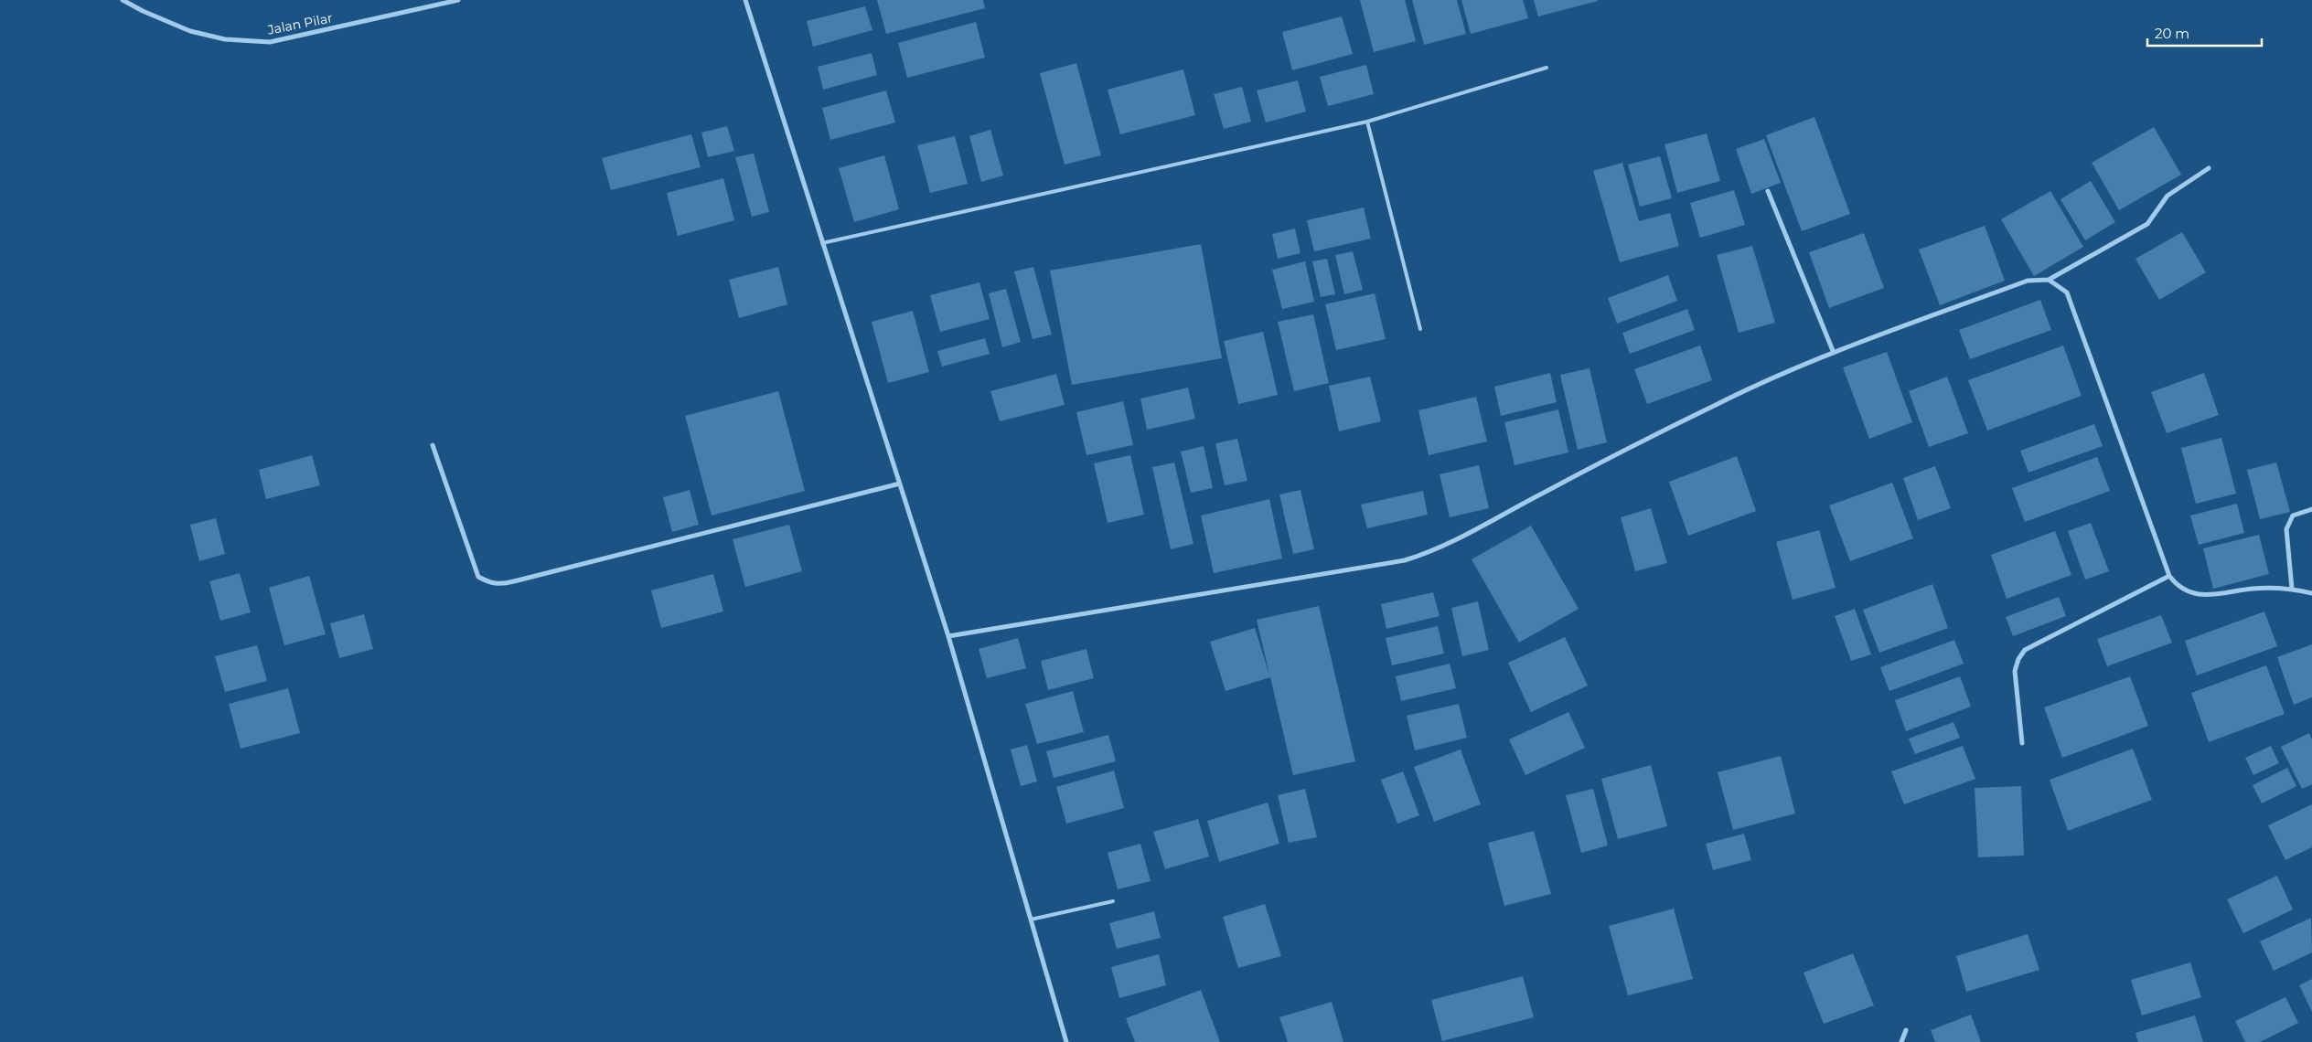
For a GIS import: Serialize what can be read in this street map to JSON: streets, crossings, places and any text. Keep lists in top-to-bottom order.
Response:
{
  "streets": {
    "street": ["Jalan Pilar"]
  },
  "scale_bar": "20 m"
}
